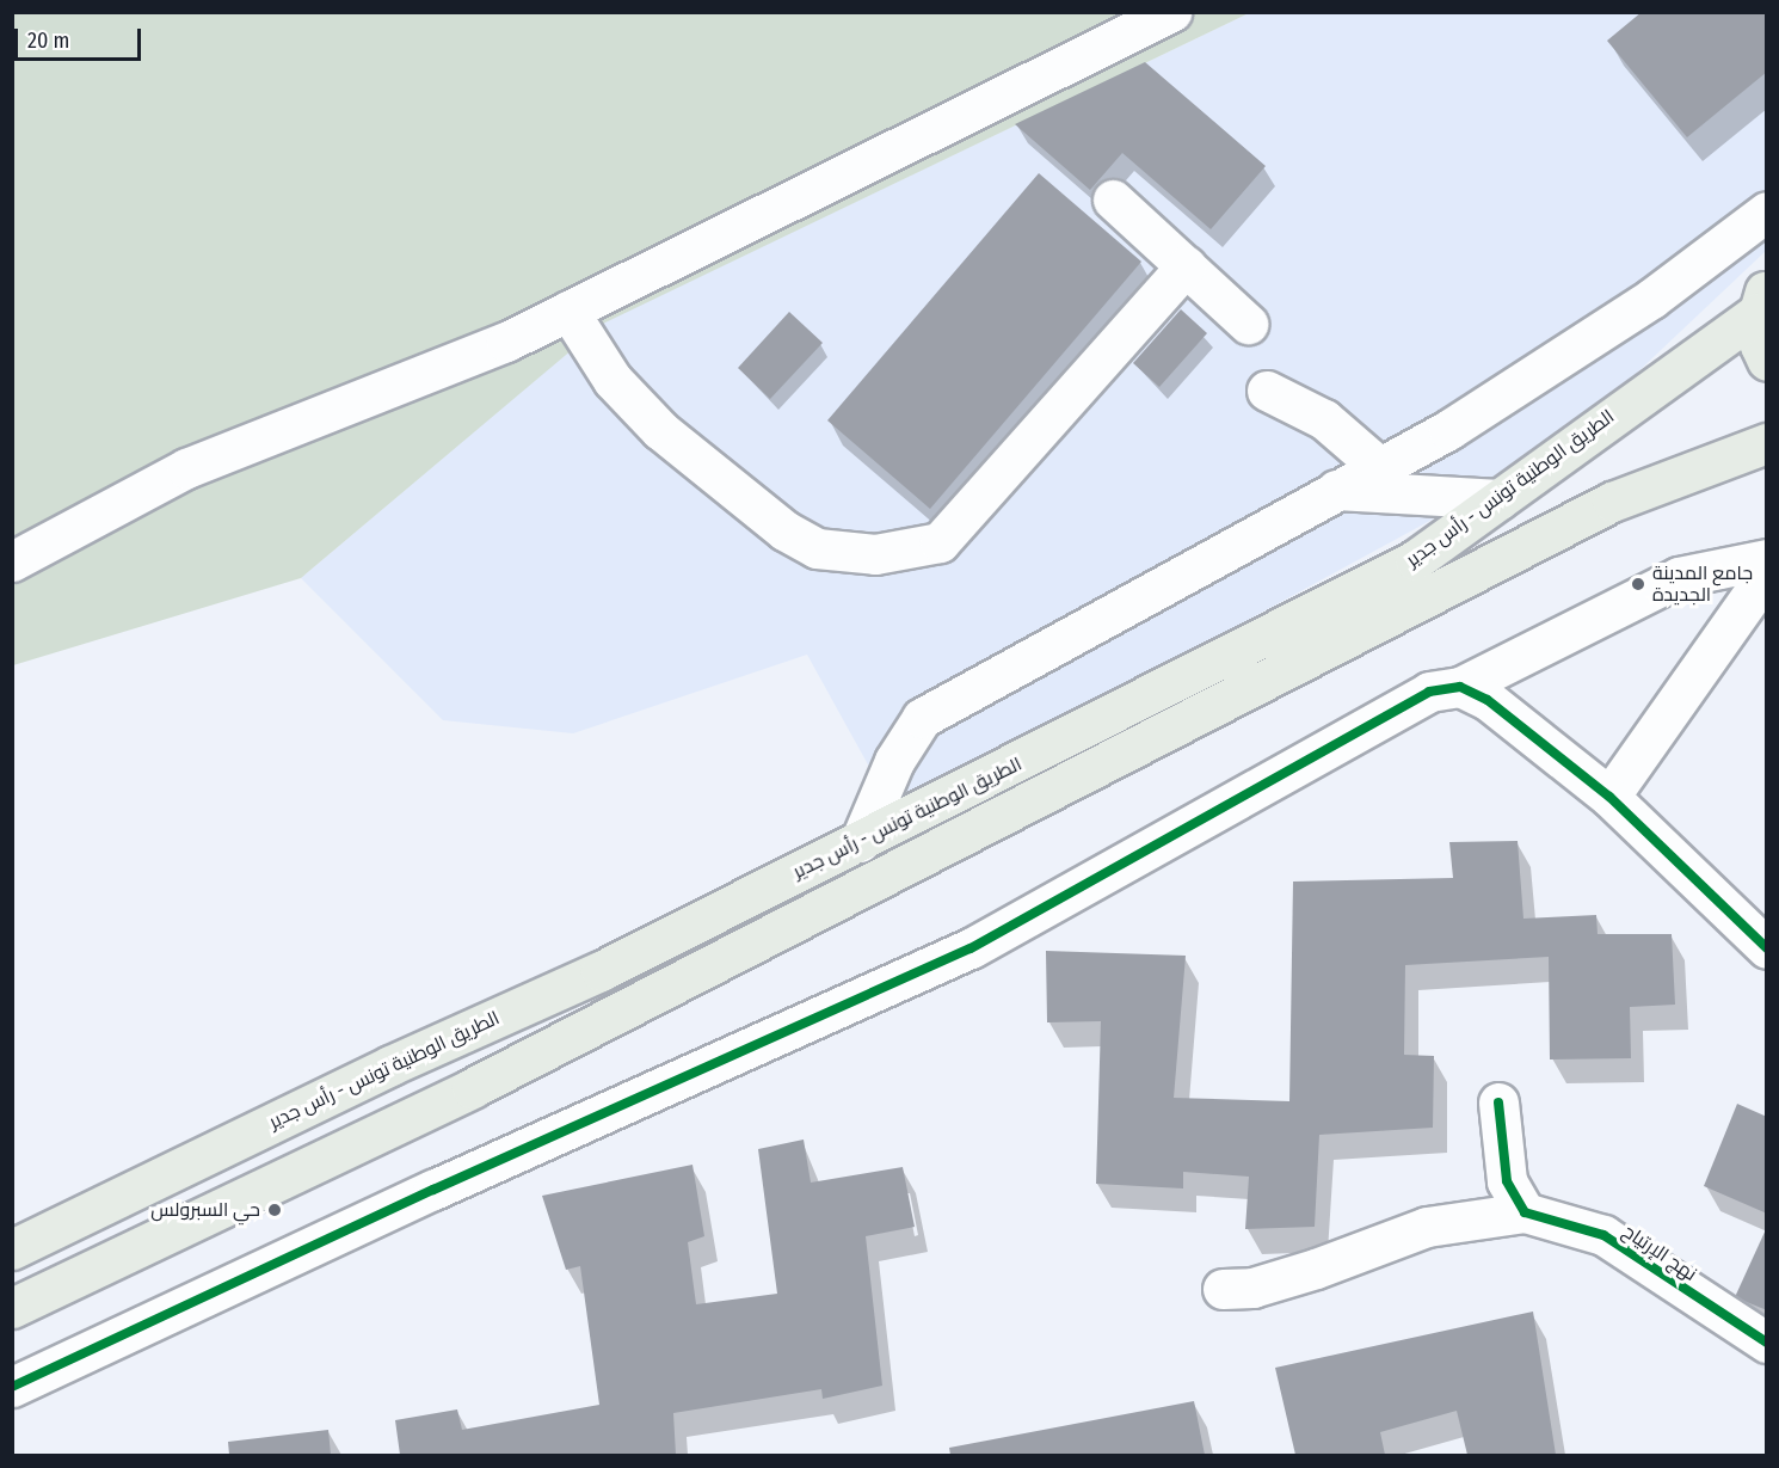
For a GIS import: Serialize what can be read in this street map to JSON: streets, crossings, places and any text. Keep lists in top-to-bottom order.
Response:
{
  "streets": {
    "main road": ["الطريق الوطنية تونس - رأس جدير"],
    "street": ["نهج الإرتياح"]
  },
  "places": ["جامع المدينة الجديدة", "حي السبرولس"],
  "scale_bar": "20 m"
}
